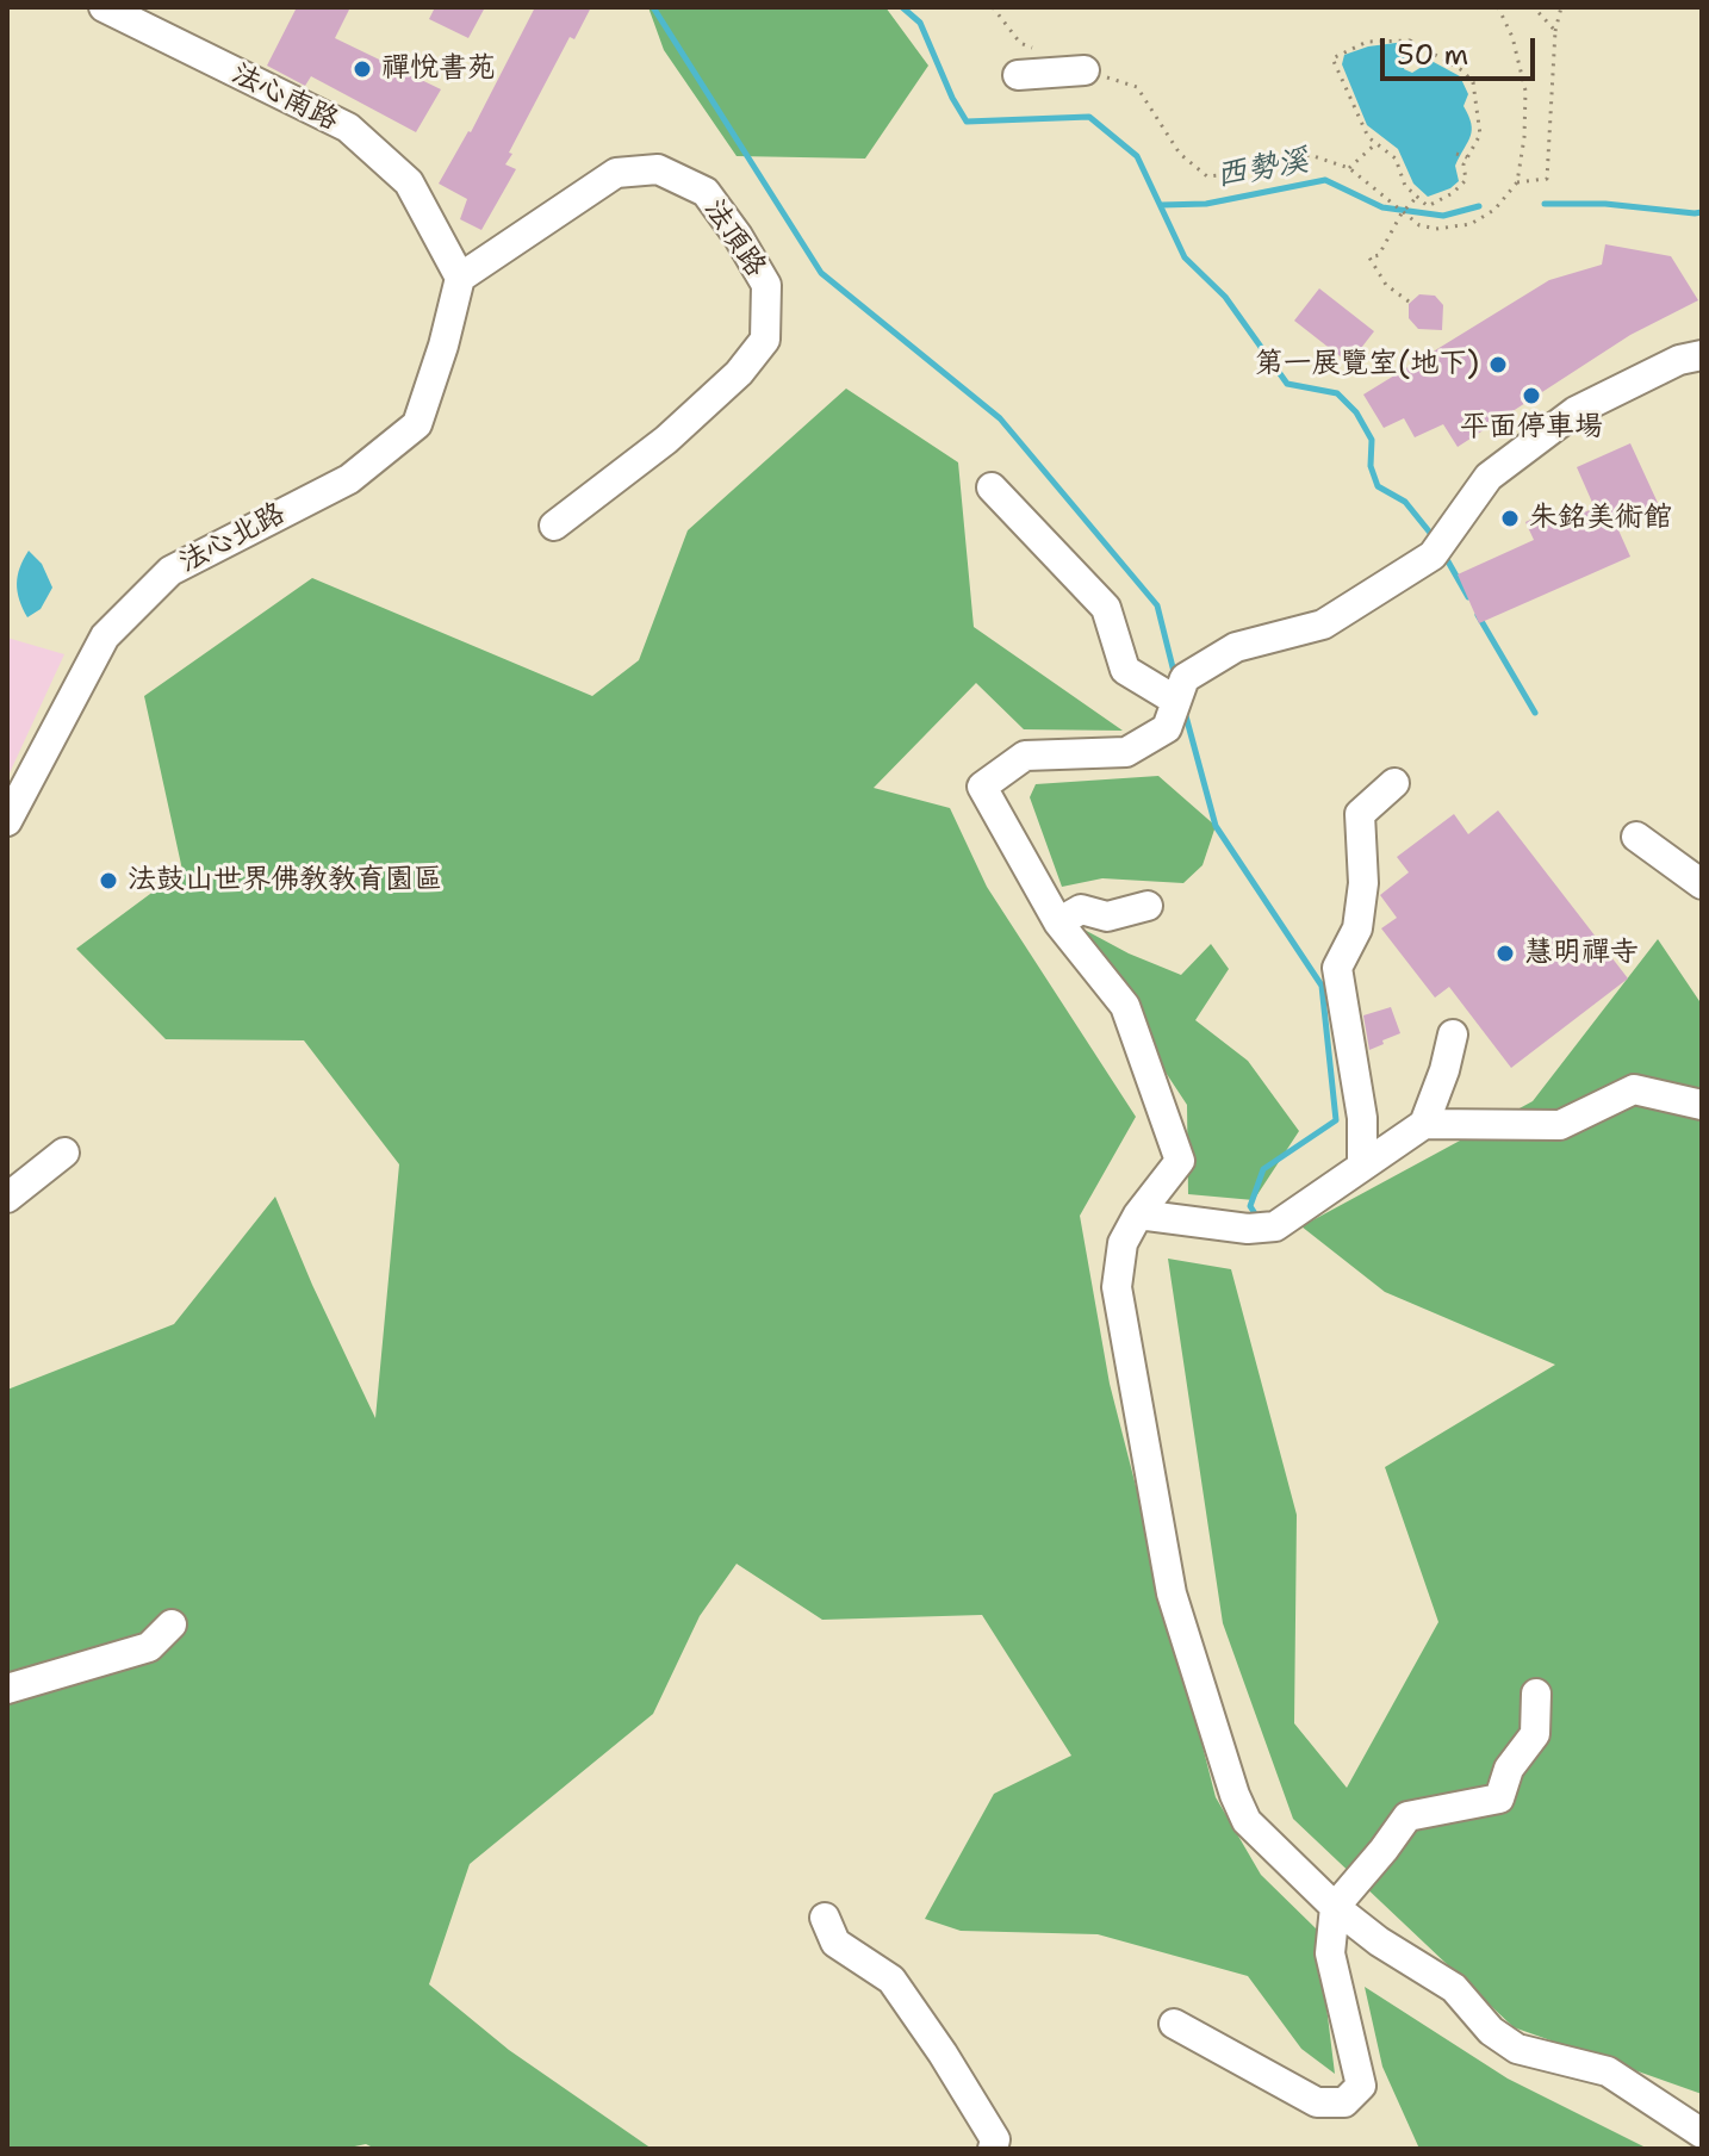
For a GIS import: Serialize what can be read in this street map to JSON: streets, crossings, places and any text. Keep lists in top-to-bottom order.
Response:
{
  "streets": {
    "street": ["法心南路", "法頂路", "法心北路"]
  },
  "crossings": [
    ["法心南路", "法頂路"],
    ["法心南路", "法心北路"],
    ["法頂路", "法心北路"]
  ],
  "water": ["西勢溪"],
  "places": [
    "禪悅書苑",
    "第一展覽室(地下)",
    "平面停車場",
    "朱銘美術館",
    "法鼓山世界佛教教育園區",
    "慧明禪寺"
  ],
  "scale_bar": "50 m"
}
